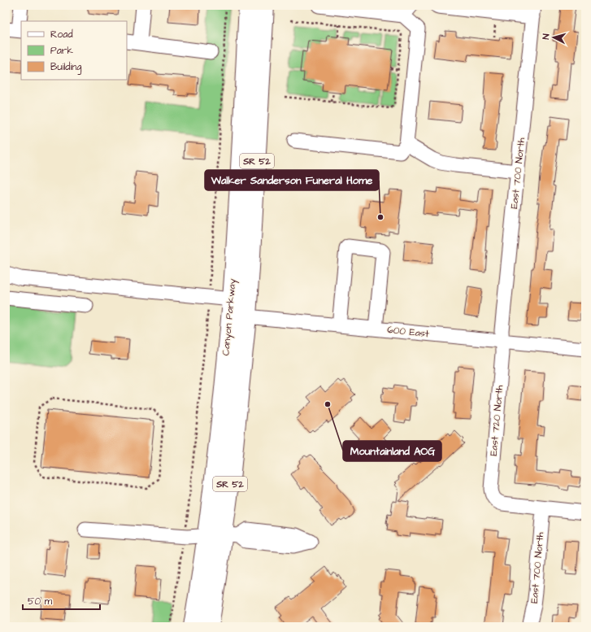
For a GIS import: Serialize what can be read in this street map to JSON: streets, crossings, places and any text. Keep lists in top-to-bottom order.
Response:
{
  "streets": {
    "highway": ["SR 52", "Canyon Parkway"],
    "street": ["East 700 North", "600 East", "East 720 North"]
  },
  "crossings": [
    ["East 700 North", "600 East"],
    ["East 700 North", "East 720 North"],
    ["Canyon Parkway", "600 East"],
    ["600 East", "East 720 North"]
  ],
  "places": ["Walker Sanderson Funeral Home", "Mountainland AOG"],
  "legend": ["Road", "Park", "Building"],
  "scale_bar": "50 m",
  "north": "left"
}
